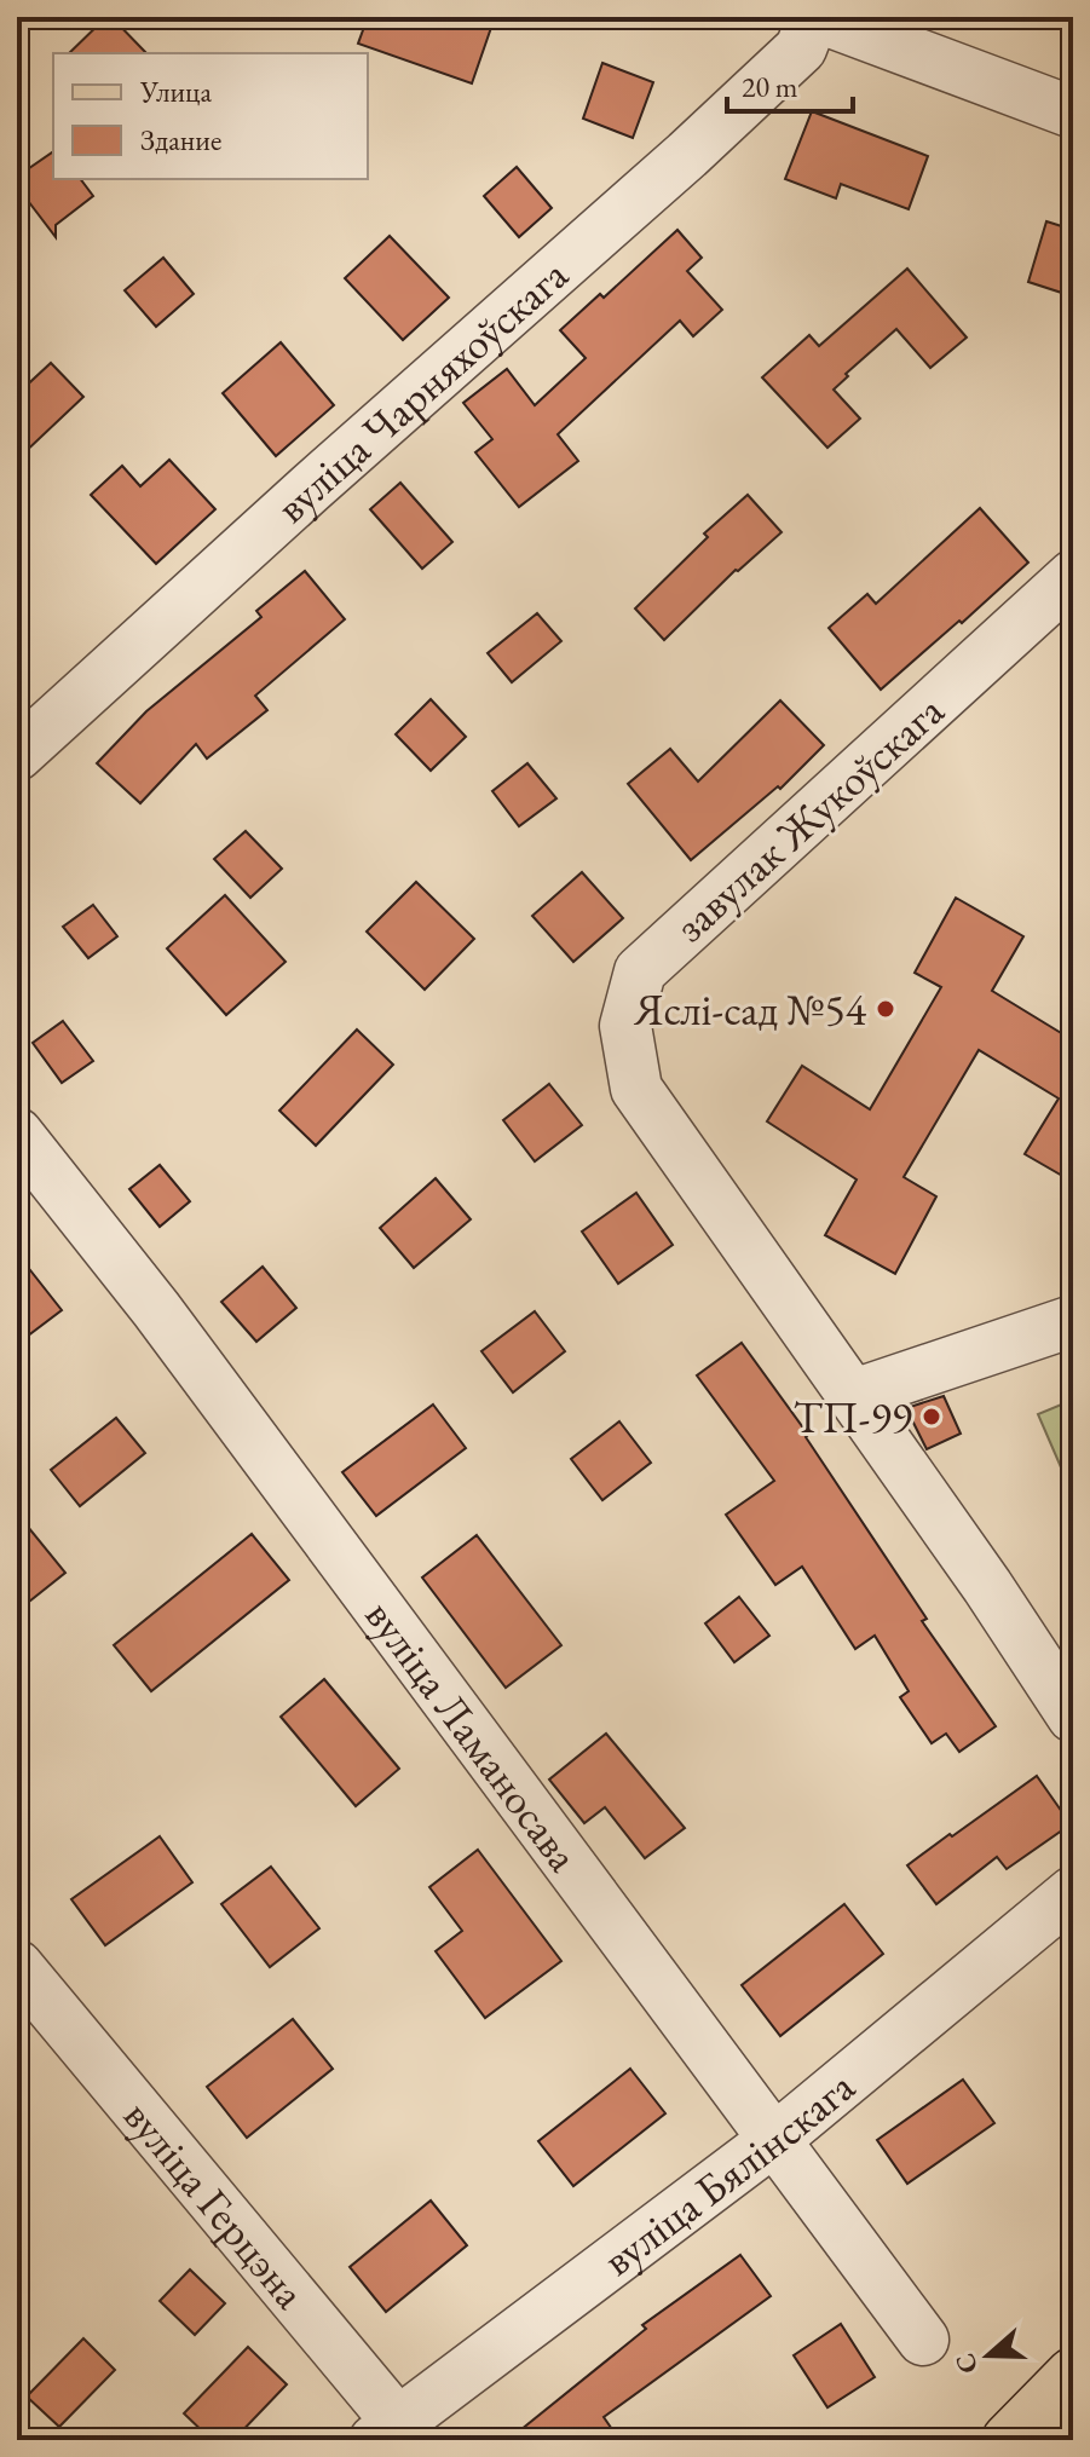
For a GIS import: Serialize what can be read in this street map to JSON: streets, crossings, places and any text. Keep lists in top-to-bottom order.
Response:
{
  "streets": {
    "street": [
      "вуліца Чарняхоўскага",
      "завулак Жукоўскага",
      "вуліца Ламаносава",
      "вуліца Бялінскага",
      "вуліца Герцэна"
    ]
  },
  "crossings": [
    ["вуліца Ламаносава", "вуліца Бялінскага"],
    ["вуліца Бялінскага", "вуліца Герцэна"]
  ],
  "places": ["Яслі-сад №54", "ТП-99"],
  "legend": ["Улица", "Здание"],
  "scale_bar": "20 m",
  "north": "left"
}
